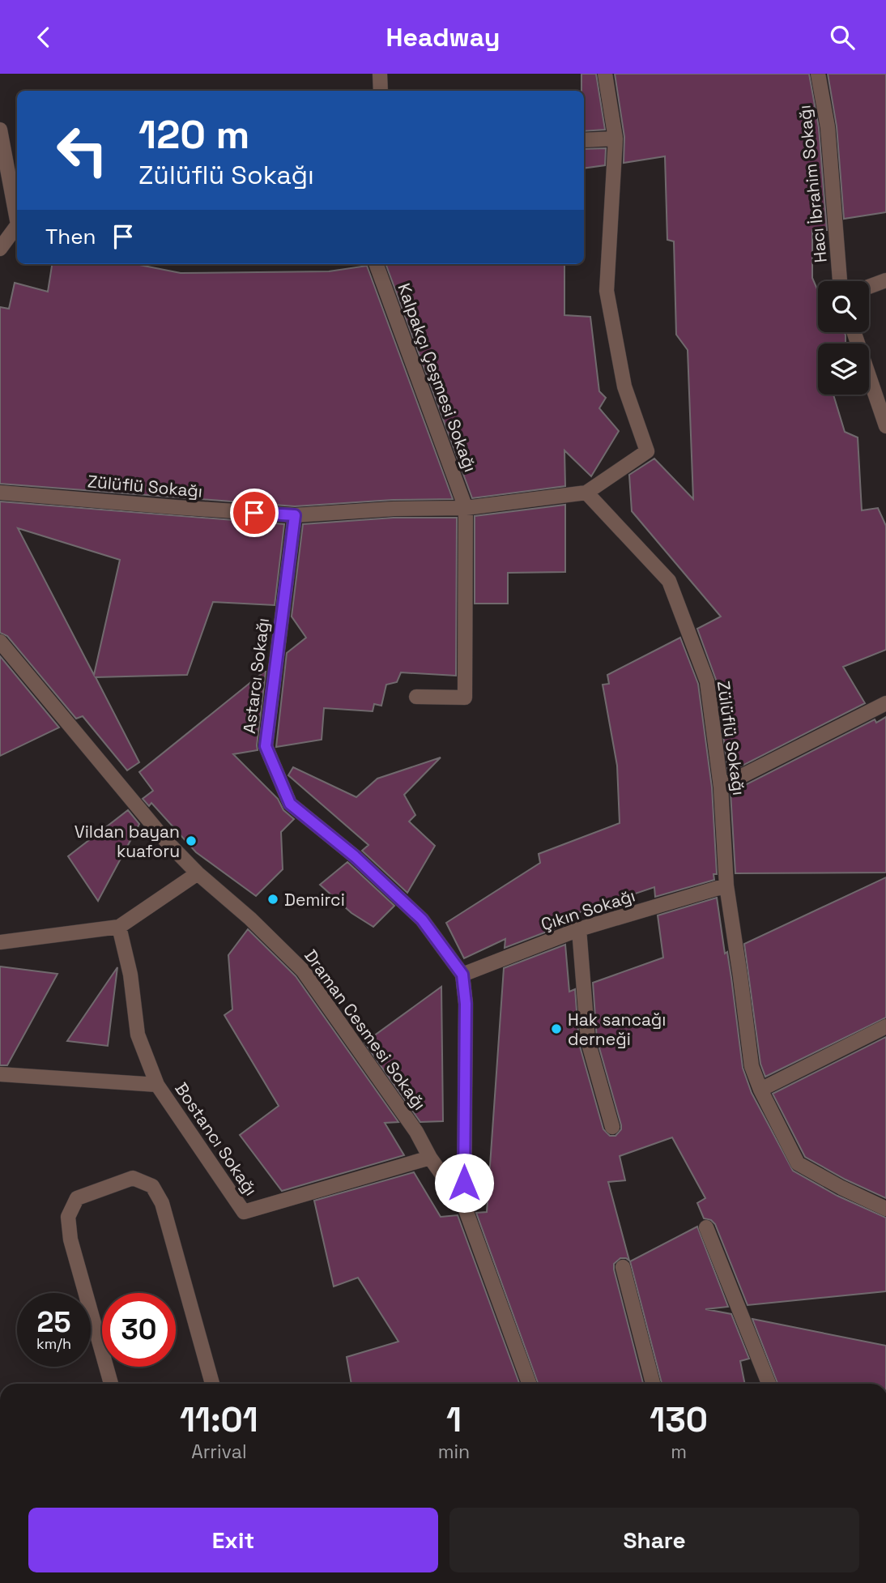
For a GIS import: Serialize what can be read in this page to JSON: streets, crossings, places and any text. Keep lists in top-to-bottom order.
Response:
{
  "streets": {
    "street": [
      "Hacı İbrahim Sokağı",
      "Kalpakçı Çeşmesi Sokağı",
      "Zülüflü Sokağı",
      "Astarcı Sokağı",
      "Çıkın Sokağı",
      "Draman Cesmesi Sokağı",
      "Bostancı Sokağı"
    ]
  },
  "crossings": [
    ["Kalpakçı Çeşmesi Sokağı", "Zülüflü Sokağı"],
    ["Zülüflü Sokağı", "Astarcı Sokağı"],
    ["Zülüflü Sokağı", "Çıkın Sokağı"],
    ["Astarcı Sokağı", "Çıkın Sokağı"],
    ["Astarcı Sokağı", "Draman Cesmesi Sokağı"],
    ["Draman Cesmesi Sokağı", "Bostancı Sokağı"]
  ],
  "places": ["Vildan bayan kuaforu", "Demirci", "Hak sancağı derneği"],
  "page": {
    "header": "Headway",
    "turn": ["120 m", "Zülüflü Sokağı"],
    "then": "Then",
    "speed": "25 km/h",
    "limit": "30",
    "eta": [
      "11:01",
      "Arrival",
      "1",
      "min",
      "130",
      "m"
    ],
    "buttons": ["Exit", "Share"]
  }
}
